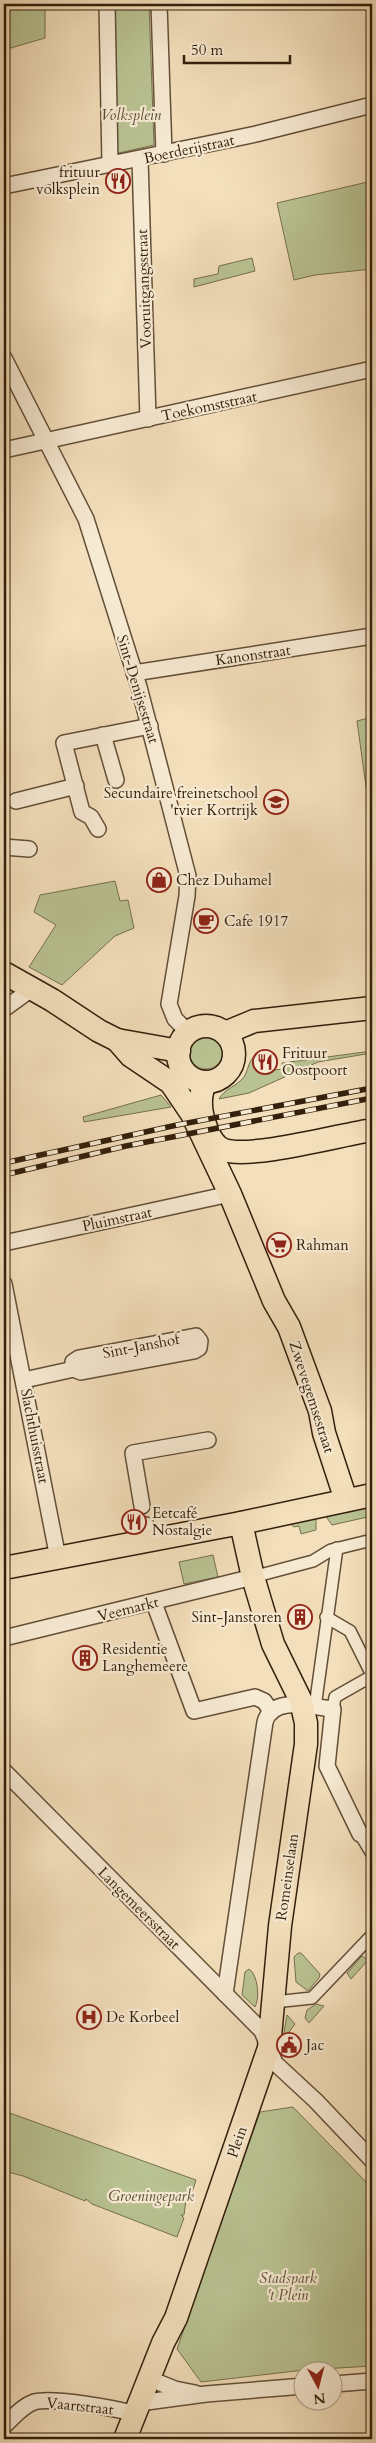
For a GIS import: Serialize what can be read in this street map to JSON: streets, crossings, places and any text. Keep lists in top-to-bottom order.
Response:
{
  "streets": {
    "main road": ["Zwevegemsestraat", "Romeinselaan", "Plein"],
    "street": [
      "Boerderijstraat",
      "Vooruitgangsstraat",
      "Toekomststraat",
      "Kanonstraat",
      "Sint-Denijsestraat",
      "Pluimstraat",
      "Sint-Janshof",
      "Slachthuisstraat",
      "Veemarkt",
      "Langemeersstraat",
      "Vaartstraat"
    ]
  },
  "crossings": [
    ["Boerderijstraat", "Vooruitgangsstraat"],
    ["Vooruitgangsstraat", "Toekomststraat"],
    ["Toekomststraat", "Sint-Denijsestraat"],
    ["Kanonstraat", "Sint-Denijsestraat"],
    ["Sint-Denijsestraat", "Zwevegemsestraat"],
    ["Pluimstraat", "Zwevegemsestraat"],
    ["Sint-Janshof", "Slachthuisstraat"],
    ["Veemarkt", "Romeinselaan"],
    ["Romeinselaan", "Langemeersstraat"],
    ["Romeinselaan", "Plein"],
    ["Langemeersstraat", "Plein"],
    ["Plein", "Vaartstraat"]
  ],
  "parks": ["Volksplein", "Groeningepark", "Stadspark 't Plein"],
  "places": {
    "restaurant": ["frituur volksplein", "Frituur Oostpoort", "Eetcafé Nostalgie"],
    "school or university": ["Secundaire freinetschool 'tvier Kortrijk"],
    "shop": ["Chez Duhamel"],
    "cafe": ["Cafe 1917"],
    "supermarket": ["Rahman"],
    "building": ["Sint-Janstoren", "Residentie Langhemeere"],
    "hospital": ["De Korbeel"],
    "public building": ["Jac"]
  },
  "scale_bar": "50 m",
  "north": "bottom"
}
